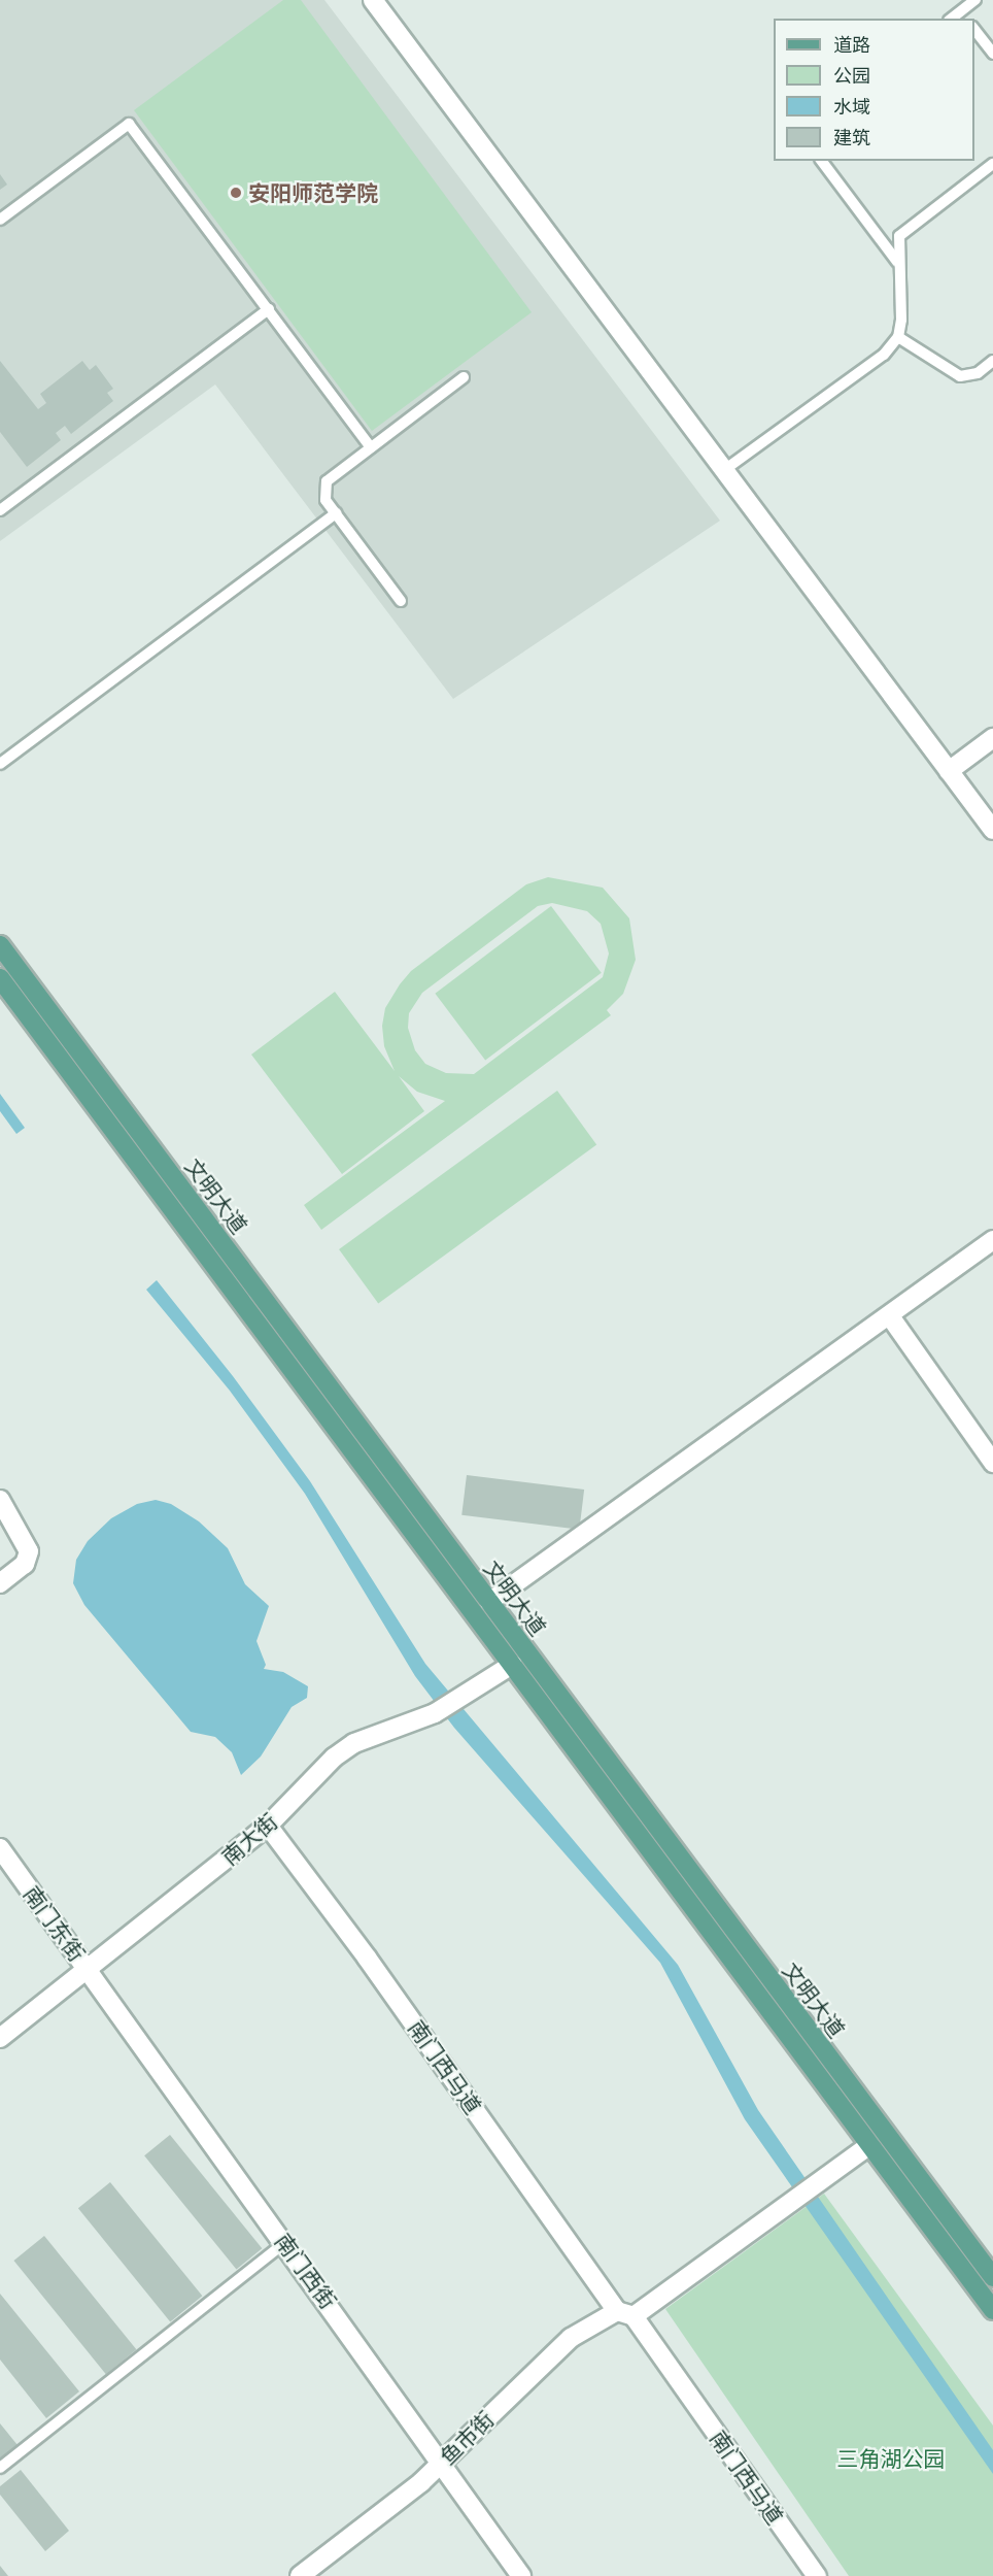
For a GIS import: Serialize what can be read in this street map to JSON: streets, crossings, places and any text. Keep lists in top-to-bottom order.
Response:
{
  "streets": {
    "main road": ["文明大道"],
    "street": [
      "南大街",
      "南门东街",
      "南门西马道",
      "南门西街",
      "鱼市街"
    ]
  },
  "crossings": [
    ["文明大道", "南大街"],
    ["文明大道", "鱼市街"],
    ["南大街", "南门东街"],
    ["南大街", "南门西马道"],
    ["南大街", "南门西街"],
    ["南门东街", "南门西街"],
    ["南门西马道", "鱼市街"],
    ["南门西街", "鱼市街"]
  ],
  "parks": ["三角湖公园"],
  "places": ["安阳师范学院"],
  "legend": [
    "道路",
    "公园",
    "水域",
    "建筑"
  ]
}
